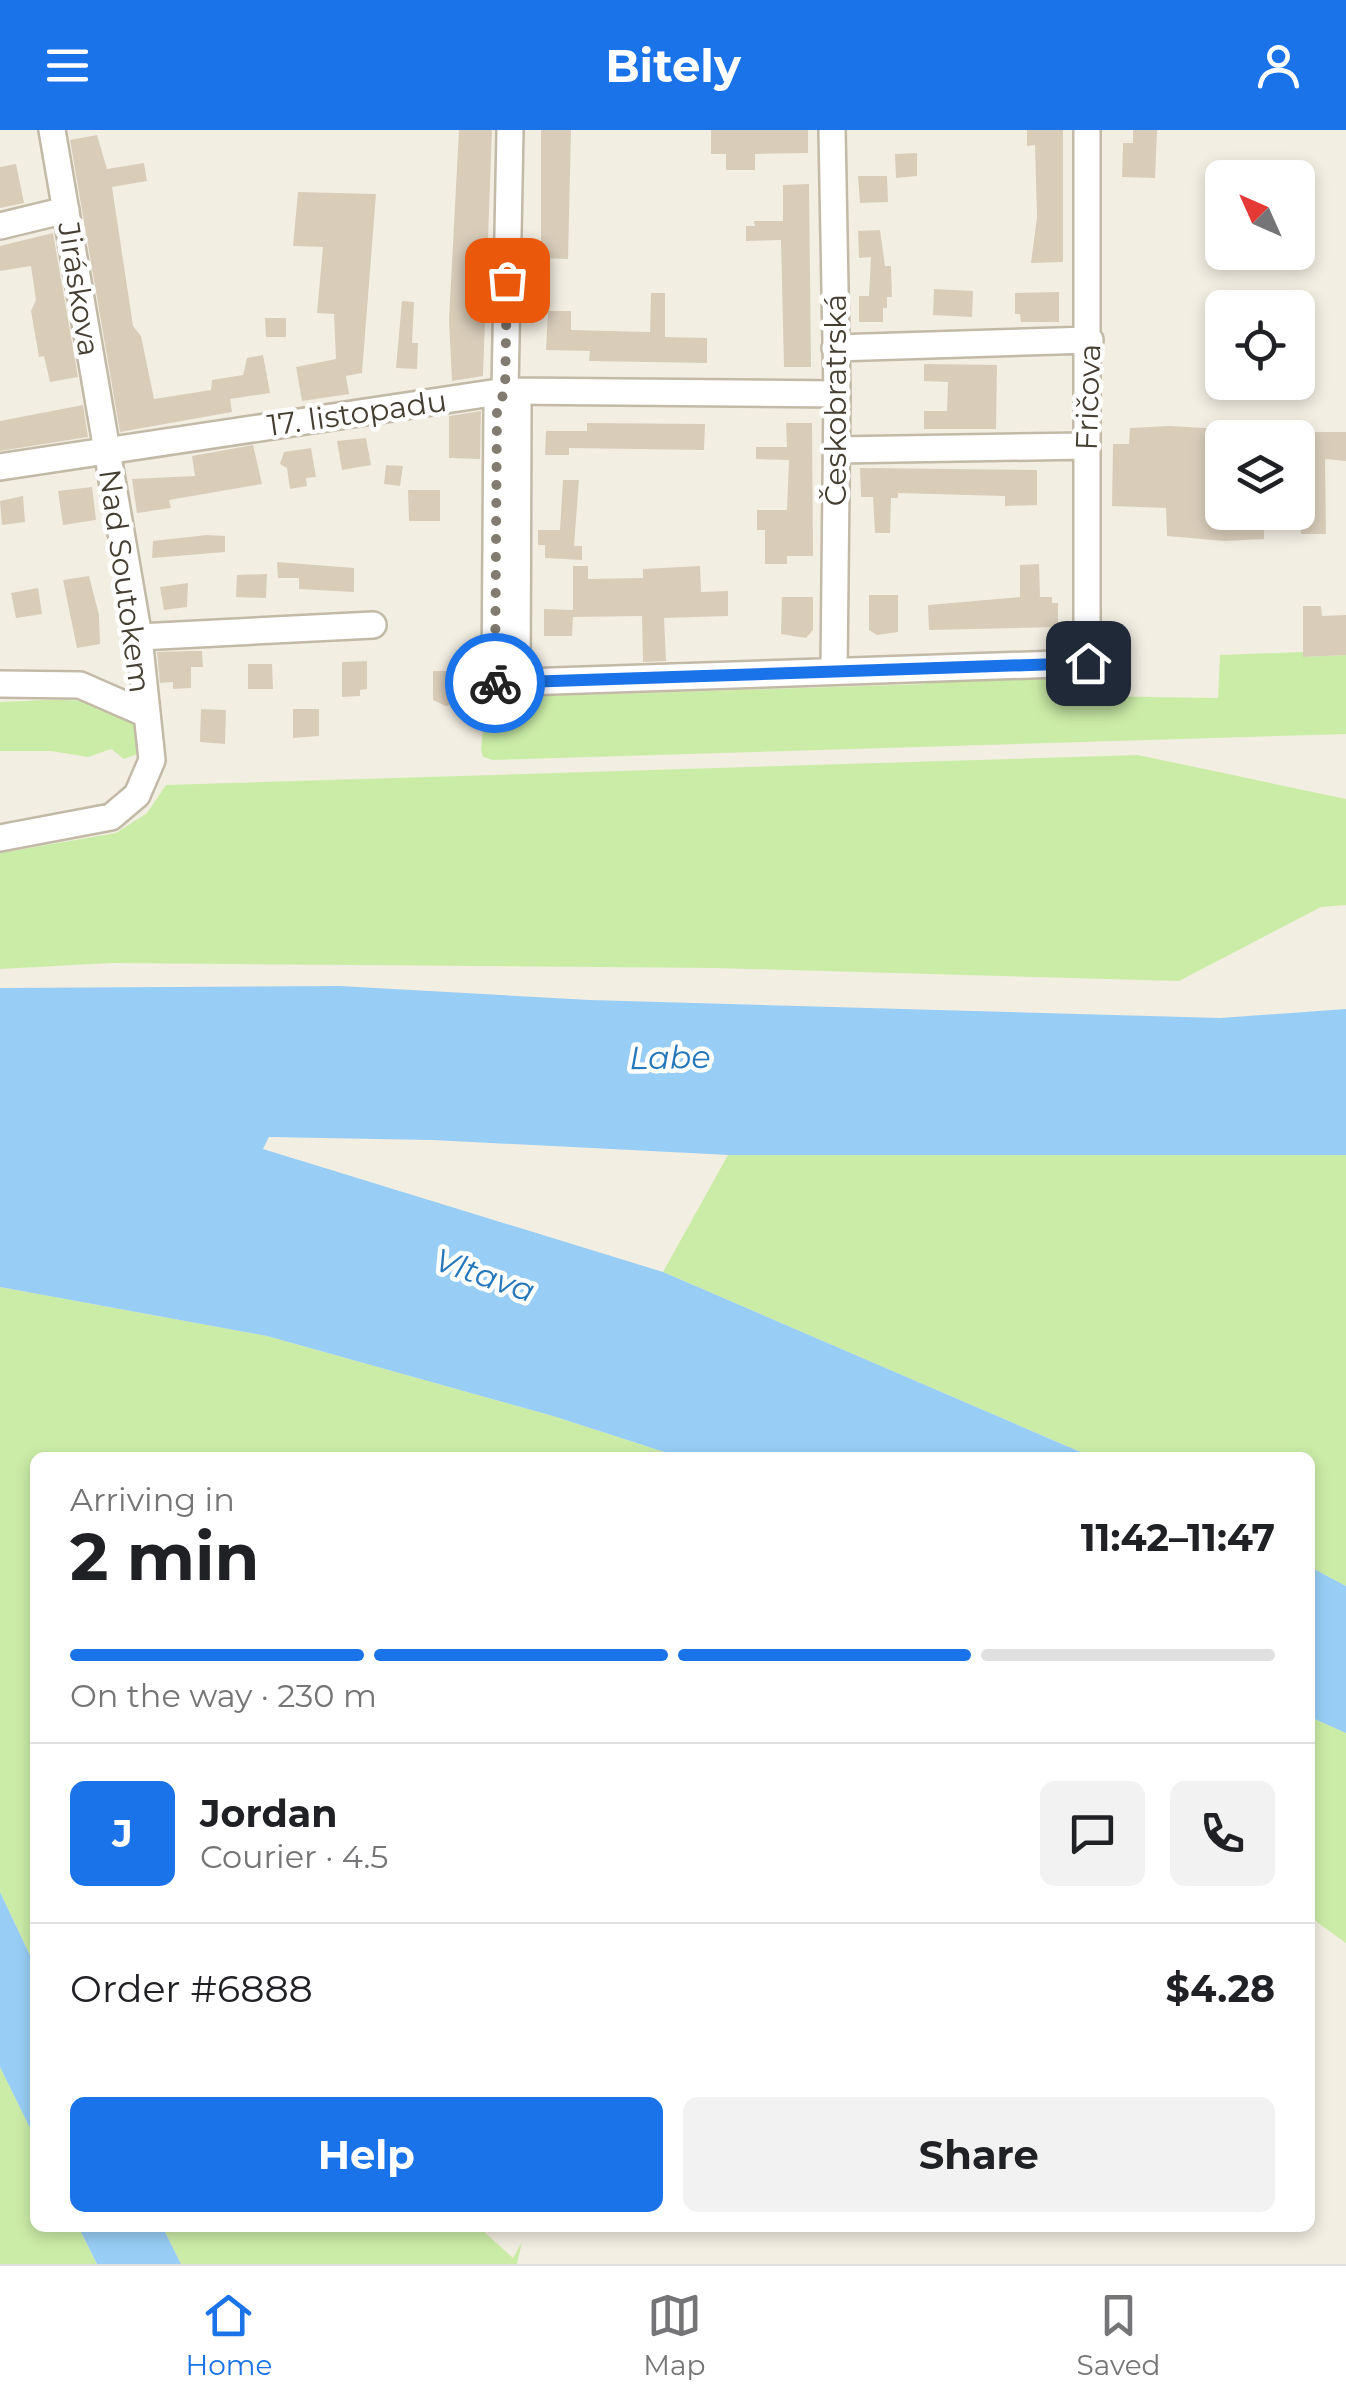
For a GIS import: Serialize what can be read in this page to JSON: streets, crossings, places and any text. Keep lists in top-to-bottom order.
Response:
{
  "streets": {
    "street": [
      "Jiráskova",
      "Fričova",
      "Českobratrská",
      "17. listopadu",
      "Nad Soutokem"
    ]
  },
  "crossings": [
    ["Jiráskova", "17. listopadu"],
    ["Jiráskova", "Nad Soutokem"],
    ["Fričova", "Českobratrská"],
    ["Českobratrská", "17. listopadu"],
    ["17. listopadu", "Nad Soutokem"]
  ],
  "water": ["Labe", "Vltava"],
  "north": "top left",
  "page": {
    "header": "Bitely",
    "heading": ["2 min", "Arriving in", "11:42–11:47"],
    "panel": [
      "Jordan",
      "Courier · 4.5",
      "Order #6888",
      "$4.28"
    ],
    "bar": "On the way · 230 m",
    "round": "J",
    "buttons": ["Help", "Share"],
    "tabs": ["Home", "Map", "Saved"]
  }
}
